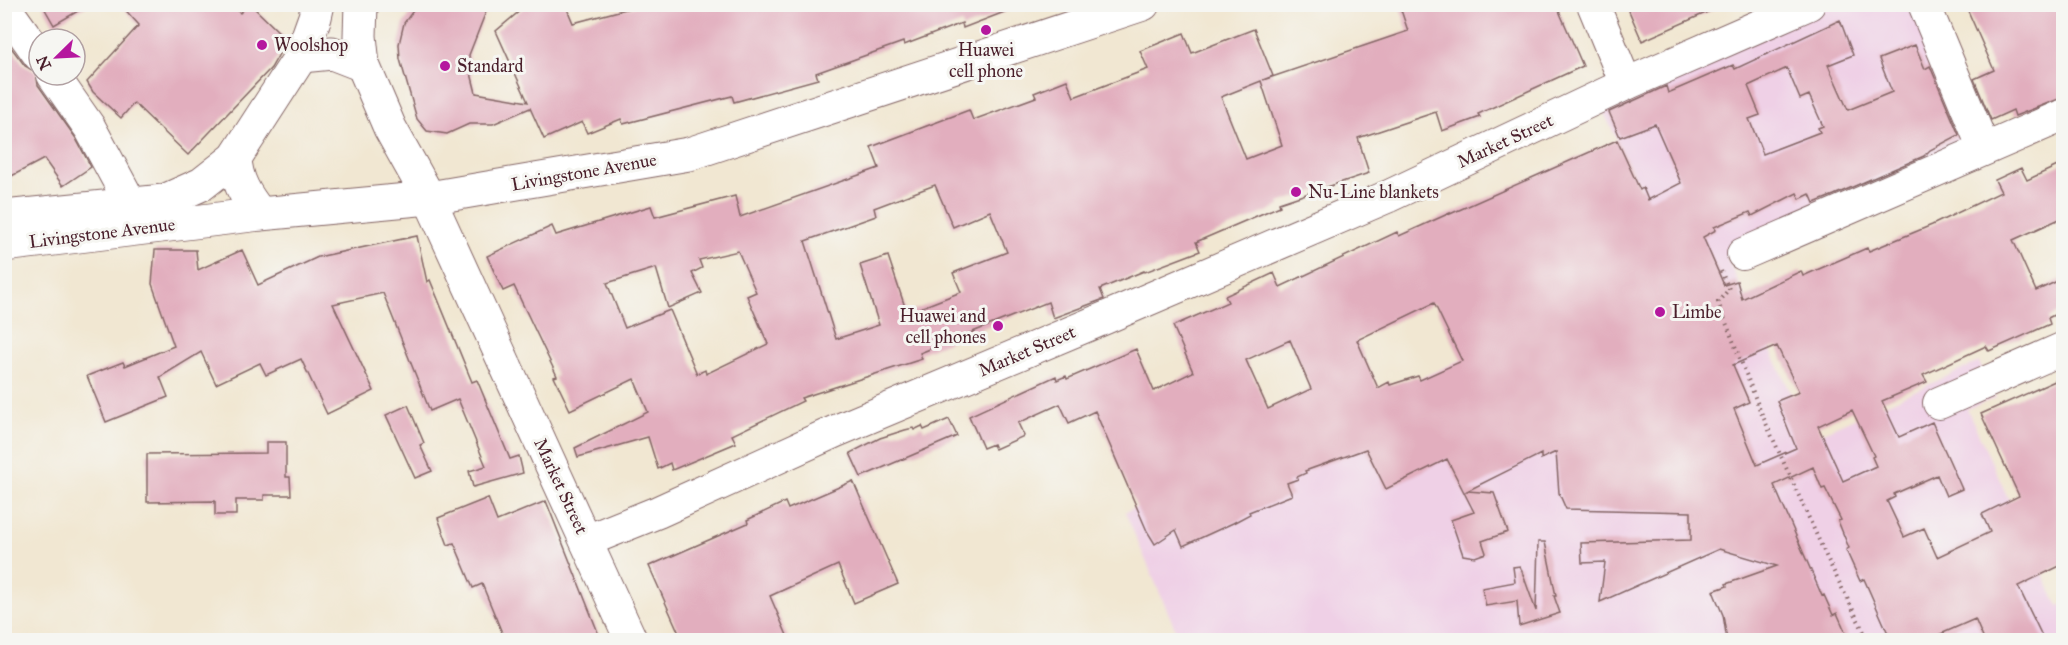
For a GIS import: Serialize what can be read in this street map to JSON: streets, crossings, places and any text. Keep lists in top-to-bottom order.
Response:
{
  "streets": {
    "highway": ["Livingstone Avenue"],
    "street": ["Market Street"]
  },
  "crossings": [
    ["Market Street", "Livingstone Avenue"]
  ],
  "places": [
    "Huawei cell phone",
    "Woolshop",
    "Standard",
    "Nu-Line blankets",
    "Limbe",
    "Huawei and cell phones"
  ],
  "north": "bottom left"
}
